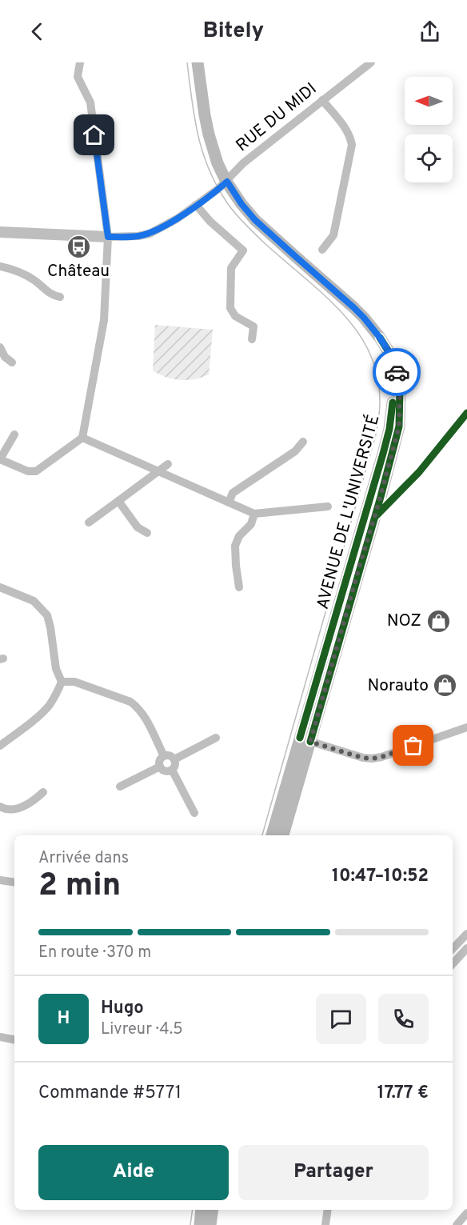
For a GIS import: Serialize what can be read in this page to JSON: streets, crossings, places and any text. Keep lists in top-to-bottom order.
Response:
{
  "streets": {
    "main road": ["AVENUE DE L'UNIVERSITÉ"],
    "street": ["RUE DU MIDI"]
  },
  "places": {
    "bus stop": ["Château"],
    "shop": ["NOZ", "Norauto"]
  },
  "north": "left",
  "page": {
    "header": "Bitely",
    "heading": ["2 min", "Arrivée dans", "10:47–10:52"],
    "panel": [
      "Hugo",
      "Livreur · 4.5",
      "Commande #5771",
      "17.77 €"
    ],
    "bar": "En route · 370 m",
    "round": "H",
    "buttons": ["Aide", "Partager"]
  }
}
